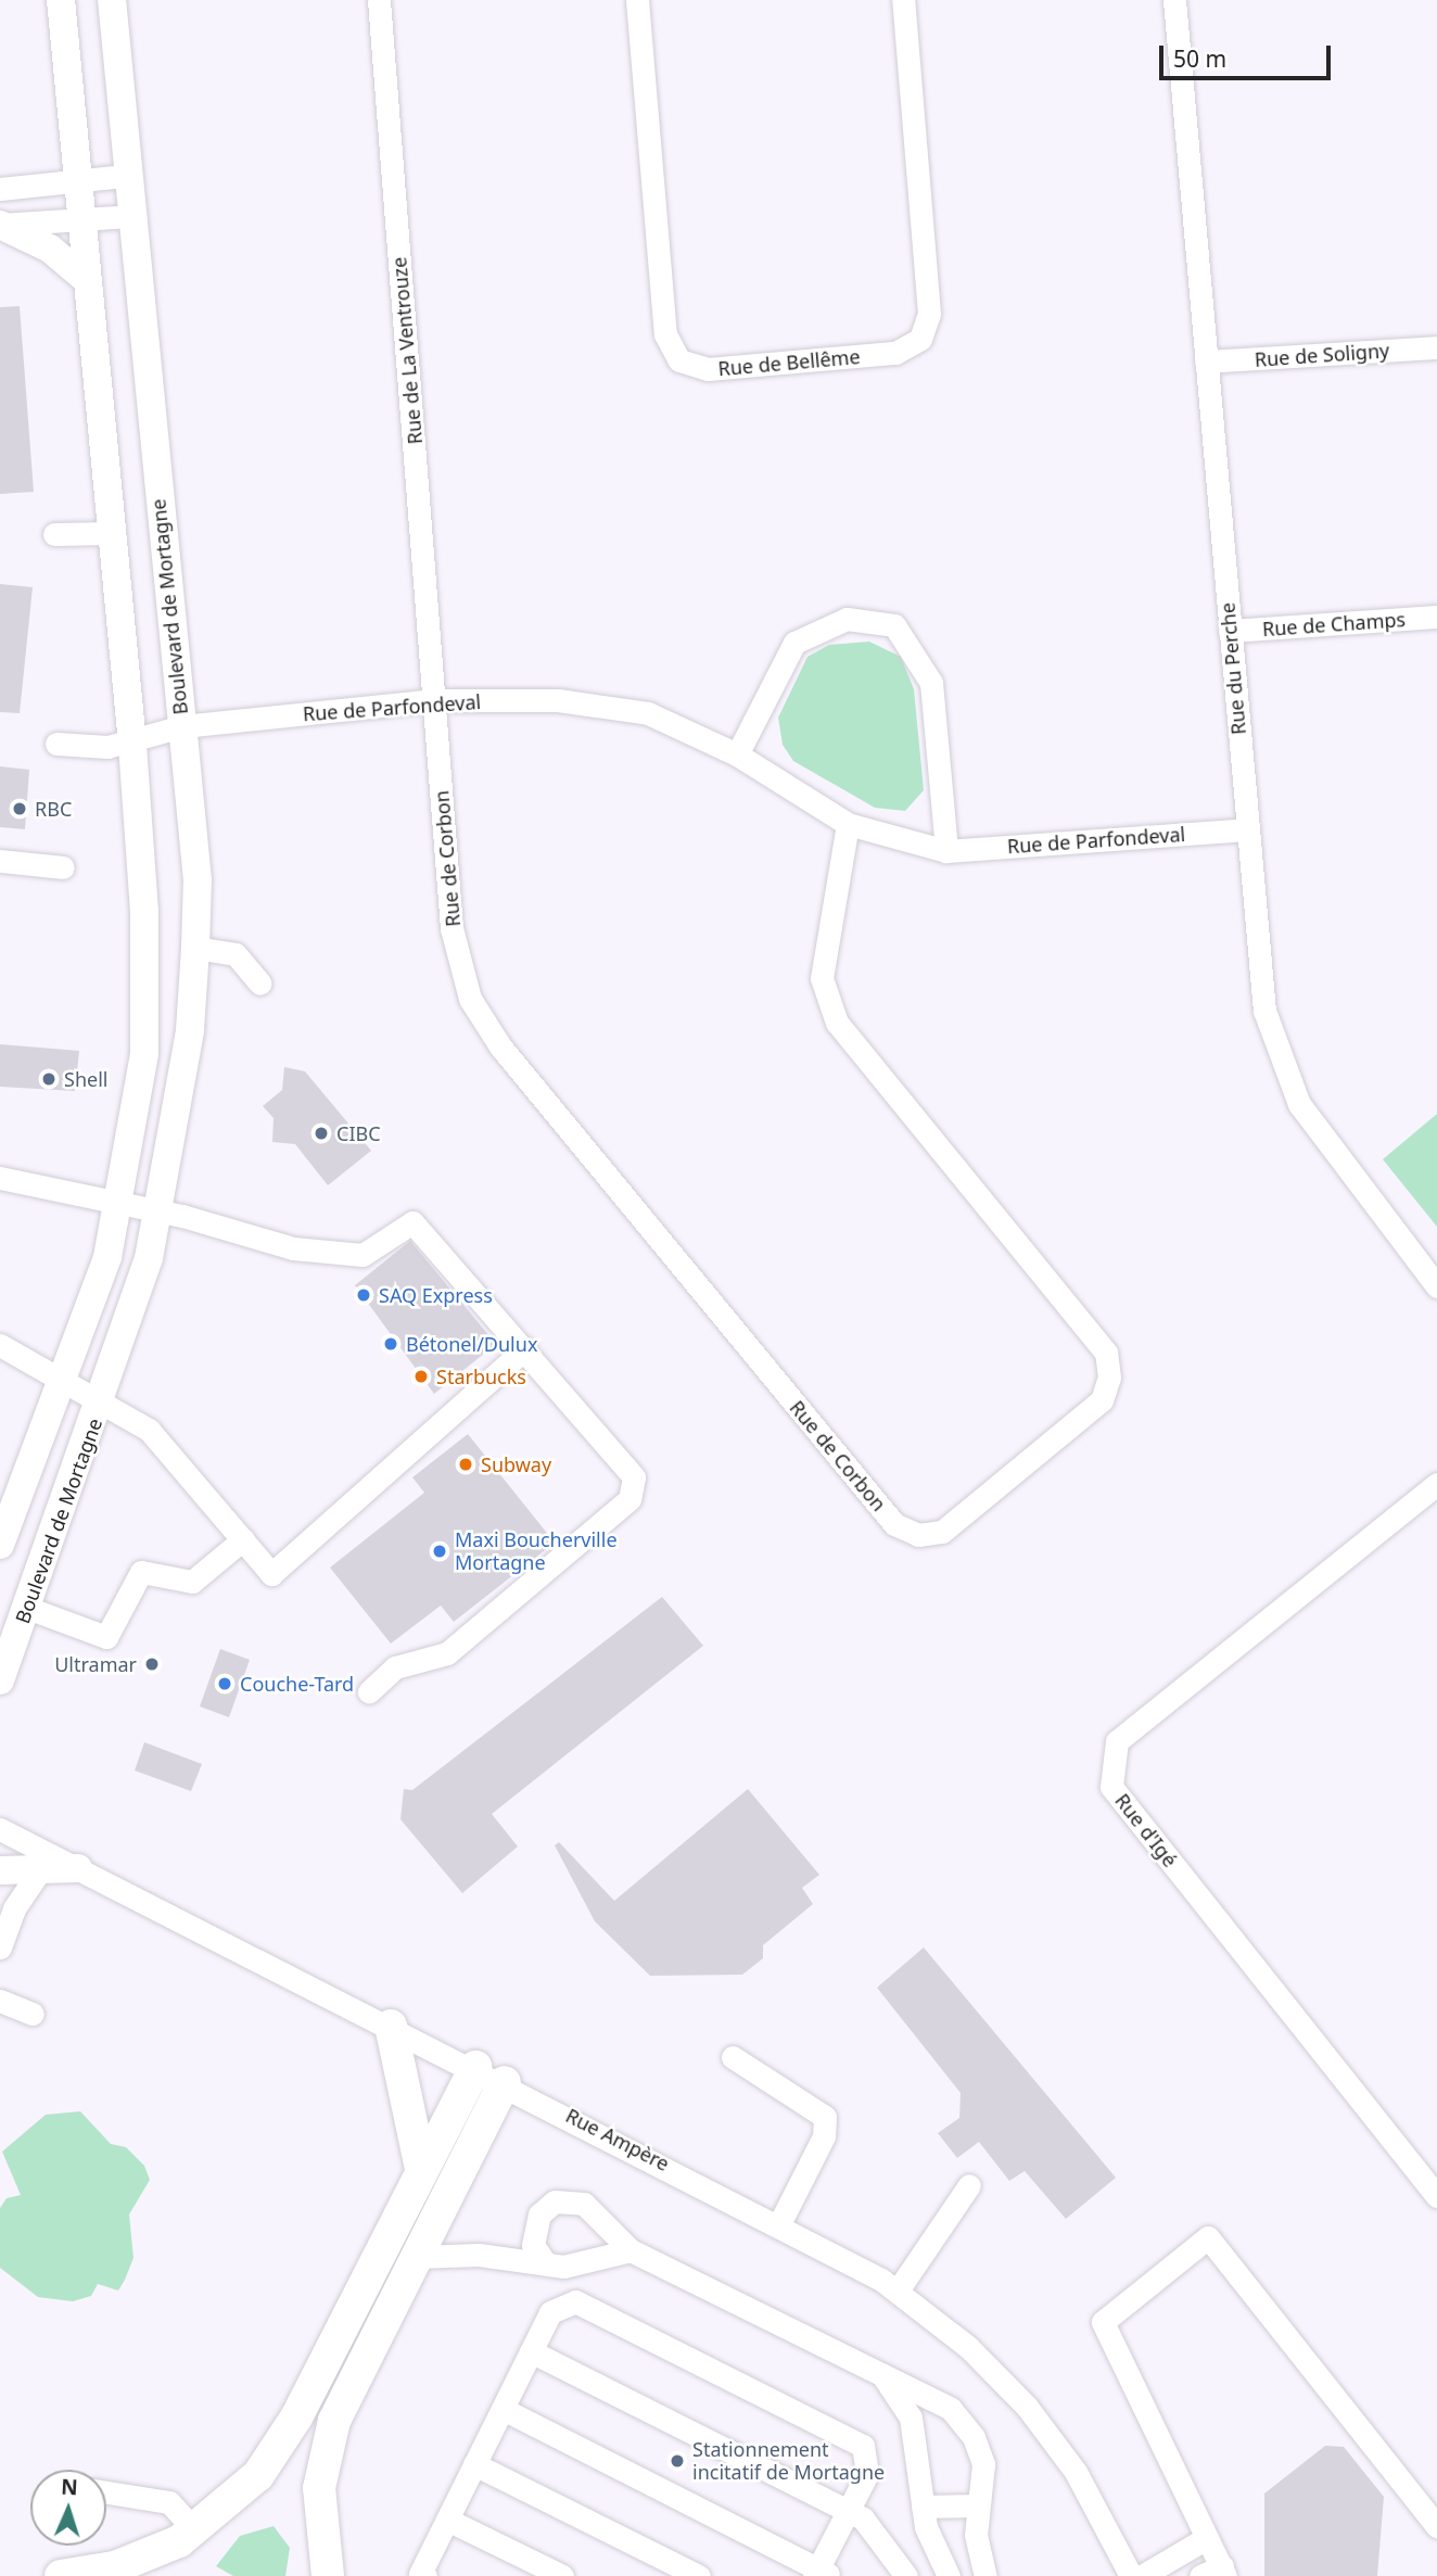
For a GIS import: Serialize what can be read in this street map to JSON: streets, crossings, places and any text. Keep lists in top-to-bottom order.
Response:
{
  "streets": {
    "main road": ["Boulevard de Mortagne"],
    "street": [
      "Rue de La Ventrouze",
      "Rue de Soligny",
      "Rue de Bellême",
      "Rue de Champs",
      "Rue du Perche",
      "Rue de Parfondeval",
      "Rue de Corbon",
      "Rue d'Igé",
      "Rue Ampère"
    ]
  },
  "crossings": [
    ["Rue de La Ventrouze", "Rue de Parfondeval"],
    ["Rue de La Ventrouze", "Rue de Corbon"],
    ["Rue de Soligny", "Rue du Perche"],
    ["Boulevard de Mortagne", "Rue de Parfondeval"],
    ["Rue de Champs", "Rue du Perche"],
    ["Rue du Perche", "Rue de Parfondeval"],
    ["Rue de Parfondeval", "Rue de Corbon"]
  ],
  "places": [
    "RBC",
    "Shell",
    "CIBC",
    "SAQ Express",
    "Bétonel/Dulux",
    "Starbucks",
    "Subway",
    "Maxi Boucherville Mortagne",
    "Ultramar",
    "Couche-Tard",
    "Stationnement incitatif de Mortagne"
  ],
  "scale_bar": "50 m",
  "north": "top"
}
